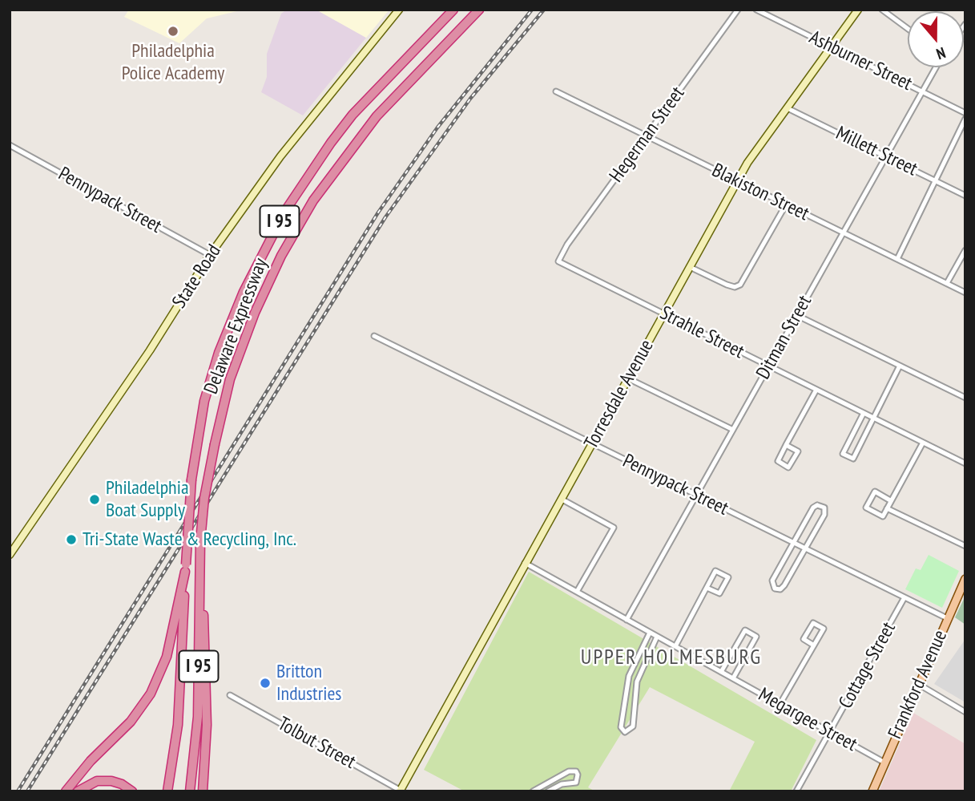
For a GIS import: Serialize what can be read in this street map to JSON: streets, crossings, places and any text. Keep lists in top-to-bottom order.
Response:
{
  "streets": {
    "highway": ["I 95", "Delaware Expressway"],
    "main road": ["Frankford Avenue"],
    "street": [
      "Ashburner Street",
      "Hegerman Street",
      "Millett Street",
      "Blakiston Street",
      "Pennypack Street",
      "State Road",
      "Strahle Street",
      "Ditman Street",
      "Torresdale Avenue",
      "Cottage Street",
      "Megargee Street",
      "Tolbut Street"
    ]
  },
  "crossings": [
    ["Ashburner Street", "Ditman Street"],
    ["Ashburner Street", "Torresdale Avenue"],
    ["Hegerman Street", "Blakiston Street"],
    ["Hegerman Street", "Strahle Street"],
    ["Millett Street", "Ditman Street"],
    ["Millett Street", "Torresdale Avenue"],
    ["Blakiston Street", "Ditman Street"],
    ["Blakiston Street", "Torresdale Avenue"],
    ["Pennypack Street", "State Road"],
    ["Pennypack Street", "Ditman Street"],
    ["Pennypack Street", "Torresdale Avenue"],
    ["Pennypack Street", "Cottage Street"],
    ["Pennypack Street", "Frankford Avenue"],
    ["Strahle Street", "Ditman Street"],
    ["Strahle Street", "Torresdale Avenue"],
    ["Ditman Street", "Megargee Street"],
    ["Torresdale Avenue", "Megargee Street"],
    ["Torresdale Avenue", "Tolbut Street"],
    ["Cottage Street", "Megargee Street"],
    ["Frankford Avenue", "Megargee Street"]
  ],
  "districts": ["UPPER HOLMESBURG"],
  "places": [
    "Philadelphia Police Academy",
    "Philadelphia Boat Supply",
    "Tri-State Waste & Recycling, Inc.",
    "Britton Industries"
  ],
  "north": "bottom"
}
